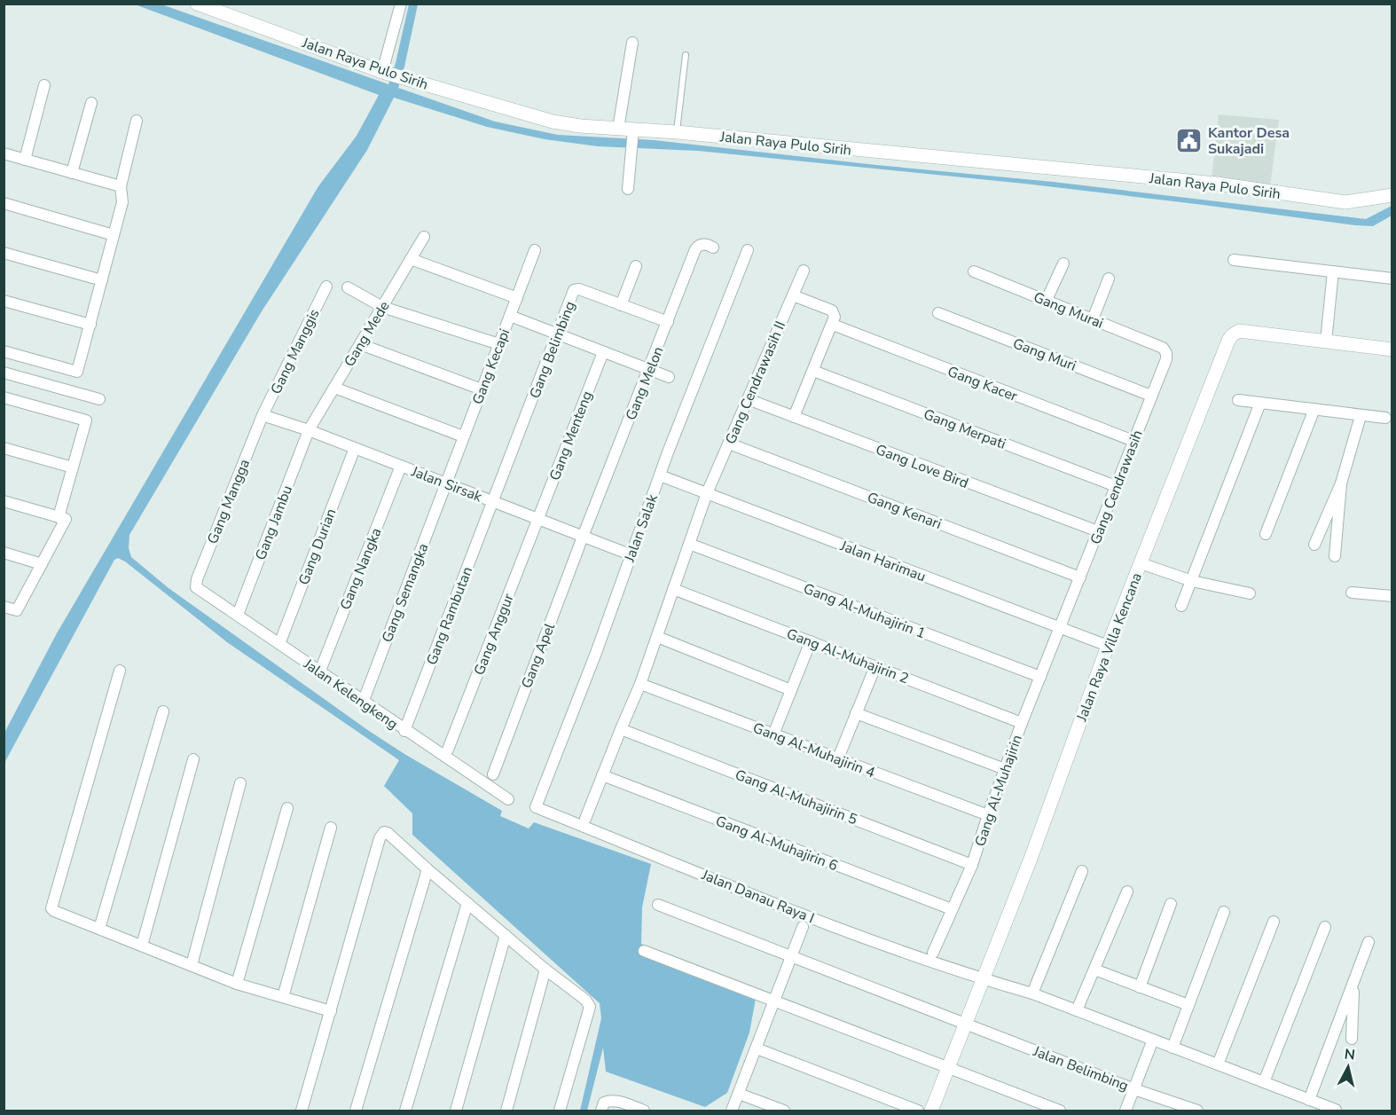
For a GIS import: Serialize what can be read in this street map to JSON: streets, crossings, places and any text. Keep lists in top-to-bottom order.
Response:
{
  "streets": {
    "street": [
      "Jalan Raya Pulo Sirih",
      "Gang Murai",
      "Gang Mede",
      "Gang Belimbing",
      "Gang Manggis",
      "Gang Muri",
      "Gang Kecapi",
      "Gang Cendrawasih II",
      "Gang Melon",
      "Gang Kacer",
      "Gang Merpati",
      "Gang Menteng",
      "Gang Love Bird",
      "Jalan Sirsak",
      "Gang Cendrawasih",
      "Gang Mangga",
      "Gang Kenari",
      "Gang Jambu",
      "Jalan Salak",
      "Gang Durian",
      "Jalan Harimau",
      "Gang Nangka",
      "Gang Semangka",
      "Gang Al-Muhajirin 1",
      "Gang Rambutan",
      "Gang Anggur",
      "Jalan Raya Villa Kencana",
      "Gang Apel",
      "Gang Al-Muhajirin 2",
      "Jalan Kelengkeng",
      "Gang Al-Muhajirin 4",
      "Gang Al-Muhajirin",
      "Gang Al-Muhajirin 5",
      "Gang Al-Muhajirin 6",
      "Jalan Danau Raya I",
      "Jalan Belimbing"
    ]
  },
  "crossings": [
    ["Gang Murai", "Gang Cendrawasih"],
    ["Gang Mede", "Jalan Sirsak"],
    ["Gang Mede", "Gang Jambu"],
    ["Gang Belimbing", "Gang Melon"],
    ["Gang Belimbing", "Jalan Sirsak"],
    ["Gang Belimbing", "Gang Rambutan"],
    ["Gang Manggis", "Jalan Sirsak"],
    ["Gang Manggis", "Gang Mangga"],
    ["Gang Muri", "Gang Cendrawasih"],
    ["Gang Kecapi", "Jalan Sirsak"],
    ["Gang Kecapi", "Gang Semangka"],
    ["Gang Cendrawasih II", "Gang Love Bird"],
    ["Gang Cendrawasih II", "Gang Kenari"],
    ["Gang Cendrawasih II", "Jalan Harimau"],
    ["Gang Cendrawasih II", "Gang Al-Muhajirin 1"],
    ["Gang Cendrawasih II", "Gang Al-Muhajirin 2"],
    ["Gang Cendrawasih II", "Gang Al-Muhajirin 4"],
    ["Gang Cendrawasih II", "Gang Al-Muhajirin 5"],
    ["Gang Cendrawasih II", "Gang Al-Muhajirin 6"],
    ["Gang Melon", "Jalan Sirsak"],
    ["Gang Melon", "Gang Apel"],
    ["Gang Kacer", "Gang Cendrawasih"],
    ["Gang Merpati", "Gang Cendrawasih"],
    ["Gang Menteng", "Jalan Sirsak"],
    ["Gang Menteng", "Gang Anggur"],
    ["Gang Love Bird", "Gang Cendrawasih"],
    ["Jalan Sirsak", "Gang Mangga"],
    ["Jalan Sirsak", "Gang Jambu"],
    ["Jalan Sirsak", "Jalan Salak"],
    ["Jalan Sirsak", "Gang Durian"],
    ["Jalan Sirsak", "Gang Nangka"],
    ["Jalan Sirsak", "Gang Semangka"],
    ["Jalan Sirsak", "Gang Rambutan"],
    ["Jalan Sirsak", "Gang Anggur"],
    ["Jalan Sirsak", "Gang Apel"],
    ["Gang Cendrawasih", "Gang Kenari"],
    ["Gang Cendrawasih", "Jalan Harimau"],
    ["Gang Cendrawasih", "Gang Al-Muhajirin"],
    ["Gang Mangga", "Jalan Kelengkeng"],
    ["Gang Jambu", "Jalan Kelengkeng"],
    ["Jalan Salak", "Jalan Harimau"],
    ["Jalan Salak", "Jalan Danau Raya I"],
    ["Gang Durian", "Jalan Kelengkeng"],
    ["Jalan Harimau", "Jalan Raya Villa Kencana"],
    ["Jalan Harimau", "Gang Al-Muhajirin"],
    ["Gang Nangka", "Jalan Kelengkeng"],
    ["Gang Semangka", "Jalan Kelengkeng"],
    ["Gang Al-Muhajirin 1", "Gang Al-Muhajirin"],
    ["Gang Rambutan", "Jalan Kelengkeng"],
    ["Jalan Raya Villa Kencana", "Jalan Danau Raya I"],
    ["Jalan Raya Villa Kencana", "Jalan Belimbing"],
    ["Gang Al-Muhajirin 2", "Gang Al-Muhajirin"],
    ["Gang Al-Muhajirin 4", "Gang Al-Muhajirin"],
    ["Gang Al-Muhajirin", "Gang Al-Muhajirin 5"],
    ["Gang Al-Muhajirin", "Gang Al-Muhajirin 6"]
  ],
  "places": {
    "public building": ["Kantor Desa Sukajadi"]
  },
  "north": "top"
}
